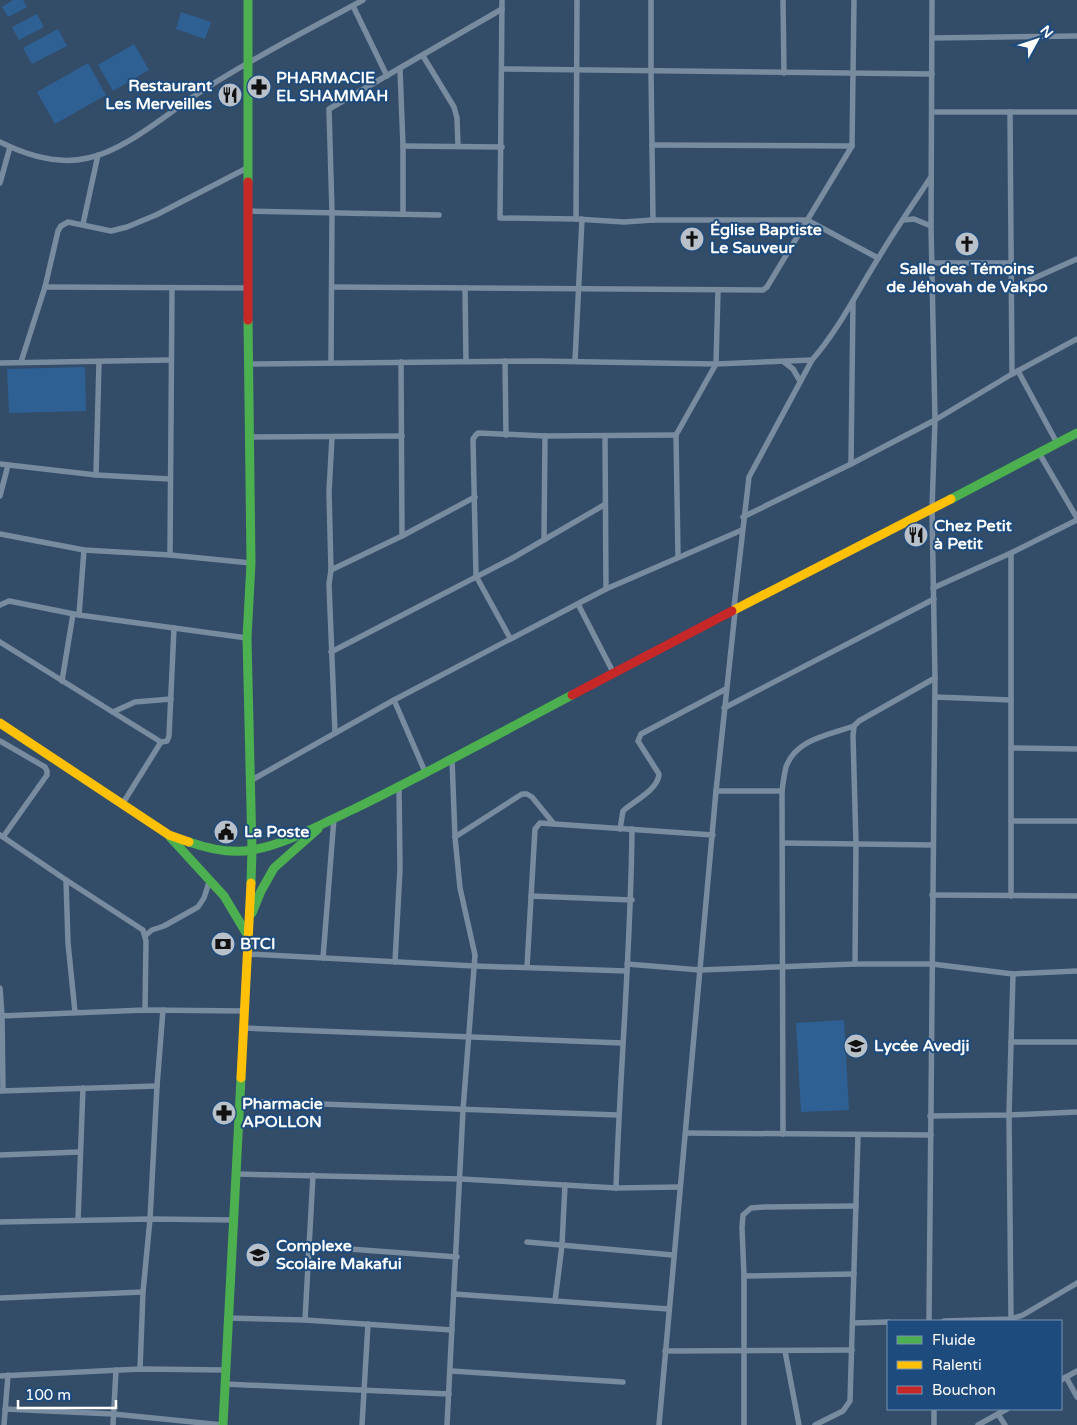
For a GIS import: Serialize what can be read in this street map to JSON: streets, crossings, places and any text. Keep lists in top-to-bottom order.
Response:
{
  "places": {
    "pharmacy": ["PHARMACIE EL SHAMMAH", "Pharmacie APOLLON"],
    "restaurant": ["Restaurant Les Merveilles", "Chez Petit à Petit"],
    "church": ["Église Baptiste Le Sauveur", "Salle des Témoins de Jéhovah de Vakpo"],
    "public building": ["La Poste"],
    "bank": ["BTCI"],
    "school or university": ["Lycée Avedji", "Complexe Scolaire Makafui"]
  },
  "legend": ["Fluide", "Ralenti", "Bouchon"],
  "scale_bar": "100 m",
  "north": "top right"
}
